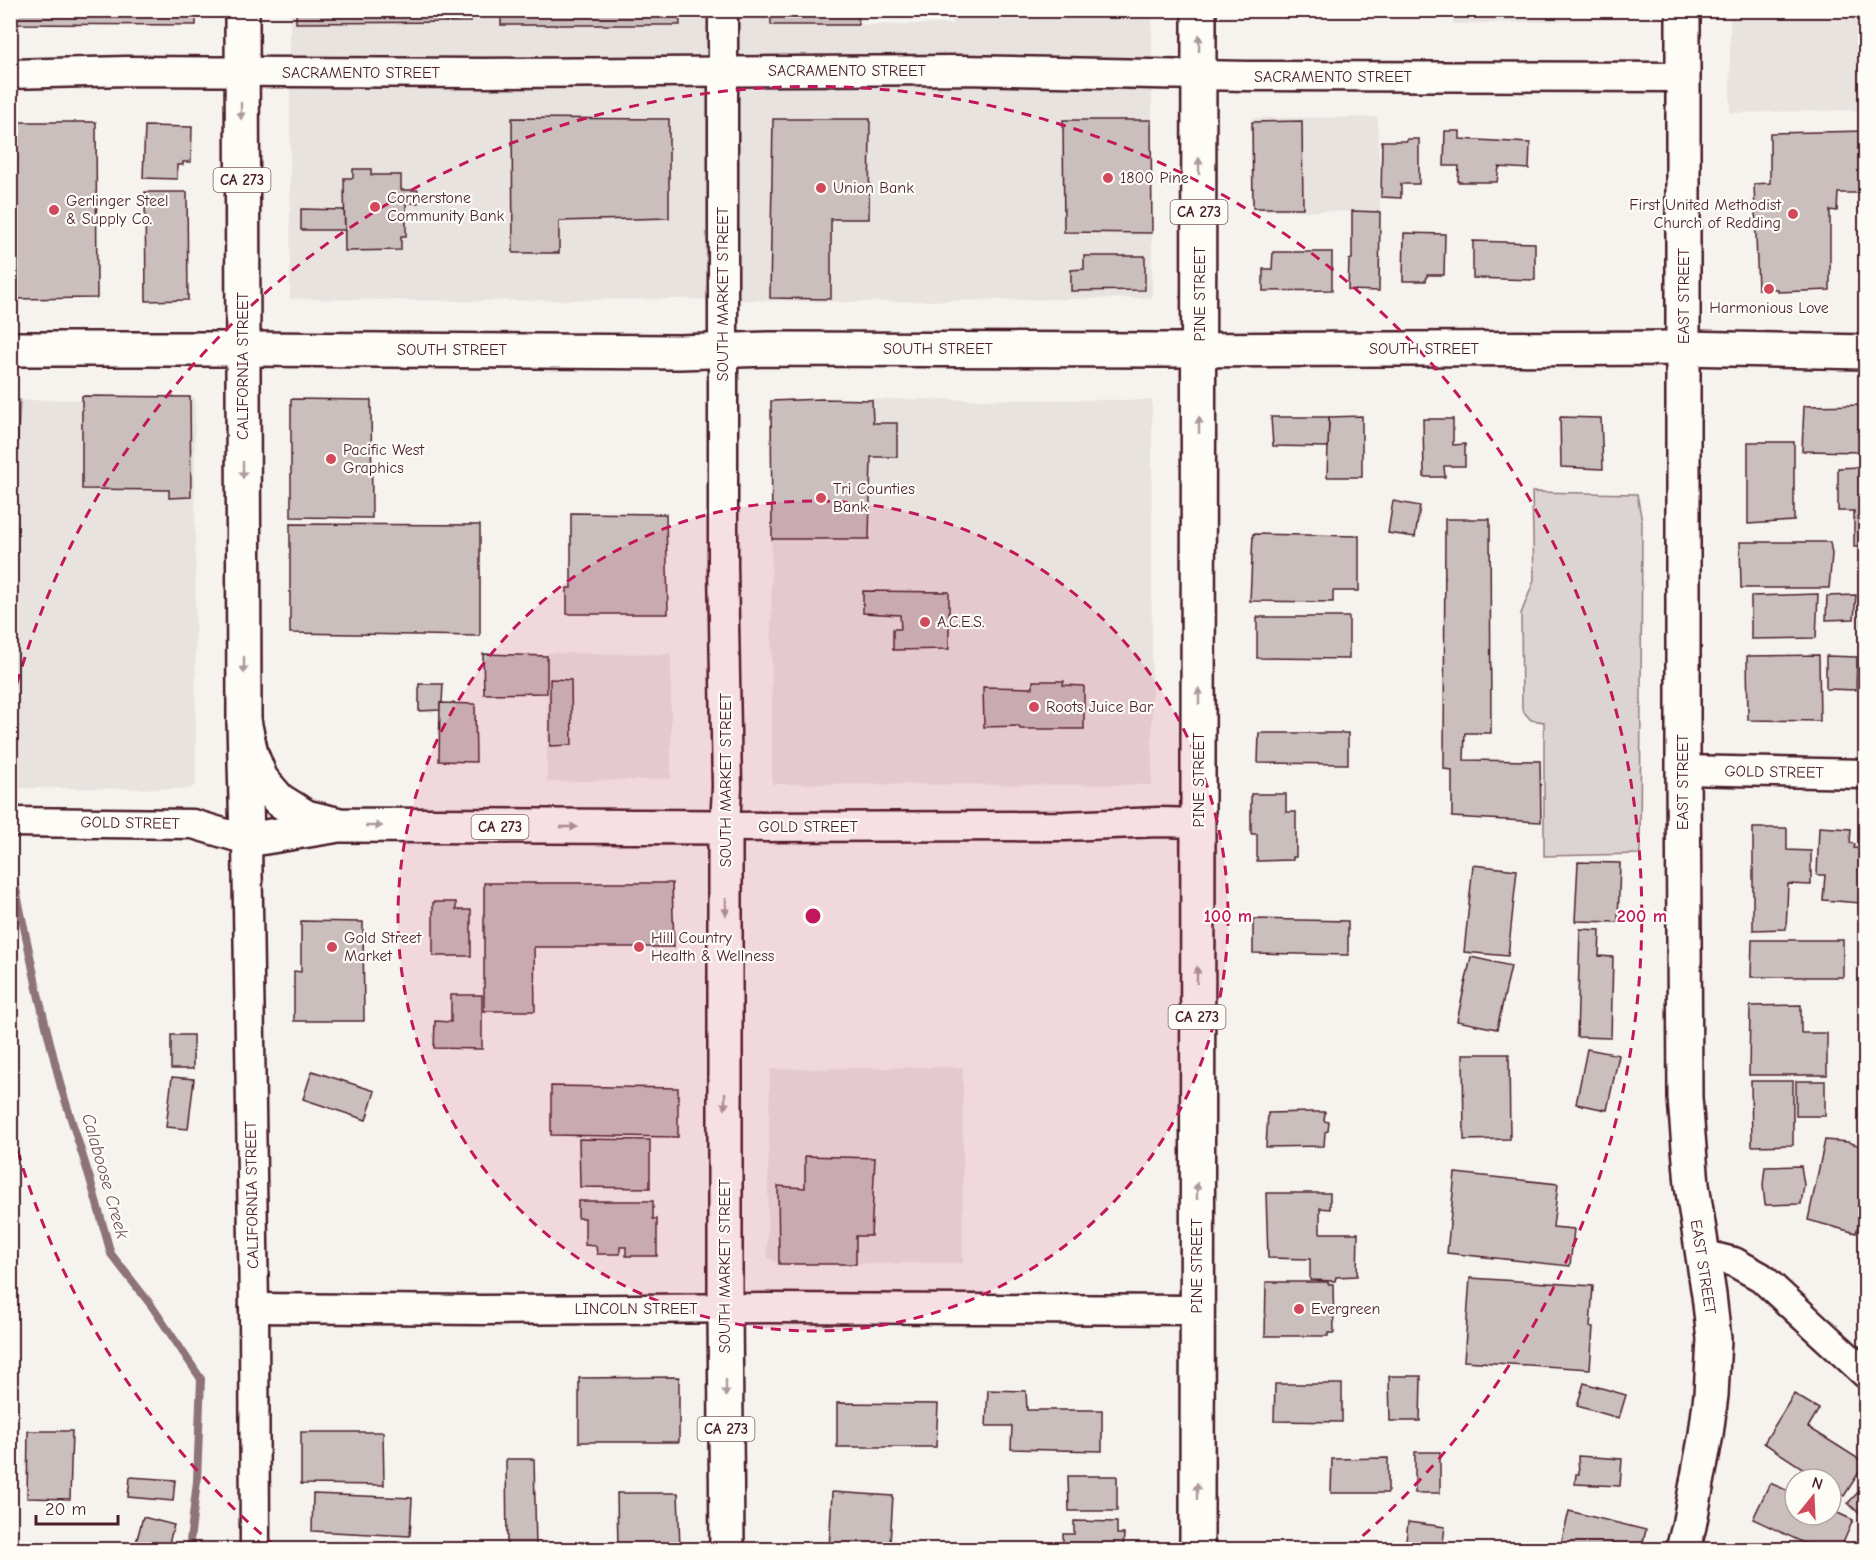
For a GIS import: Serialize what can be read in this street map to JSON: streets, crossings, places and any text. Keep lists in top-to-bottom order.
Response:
{
  "streets": {
    "main road": [
      "CA 273",
      "SOUTH MARKET STREET",
      "PINE STREET",
      "EAST STREET",
      "SOUTH STREET",
      "CALIFORNIA STREET",
      "GOLD STREET"
    ],
    "street": ["SACRAMENTO STREET", "LINCOLN STREET"]
  },
  "crossings": [
    ["SACRAMENTO STREET", "SOUTH MARKET STREET"],
    ["SACRAMENTO STREET", "PINE STREET"],
    ["SACRAMENTO STREET", "EAST STREET"],
    ["SACRAMENTO STREET", "CALIFORNIA STREET"],
    ["CA 273", "CALIFORNIA STREET"],
    ["CA 273", "GOLD STREET"],
    ["SOUTH MARKET STREET", "SOUTH STREET"],
    ["SOUTH MARKET STREET", "GOLD STREET"],
    ["SOUTH MARKET STREET", "LINCOLN STREET"],
    ["PINE STREET", "SOUTH STREET"],
    ["PINE STREET", "GOLD STREET"],
    ["PINE STREET", "LINCOLN STREET"],
    ["EAST STREET", "SOUTH STREET"],
    ["EAST STREET", "GOLD STREET"],
    ["SOUTH STREET", "CALIFORNIA STREET"],
    ["CALIFORNIA STREET", "GOLD STREET"],
    ["CALIFORNIA STREET", "LINCOLN STREET"]
  ],
  "one_way": ["SOUTH MARKET STREET", "PINE STREET", "CALIFORNIA STREET"],
  "water": ["Calaboose Creek"],
  "places": [
    "1800 Pine",
    "Union Bank",
    "Cornerstone Community Bank",
    "Gerlinger Steel & Supply Co.",
    "First United Methodist Church of Redding",
    "Harmonious Love",
    "Pacific West Graphics",
    "Tri Counties Bank",
    "A.C.E.S.",
    "Roots Juice Bar",
    "Gold Street Market",
    "Hill Country Health & Wellness",
    "Evergreen"
  ],
  "scale_bar": "20 m",
  "north": "top",
  "rings": ["100 m", "200 m"]
}
